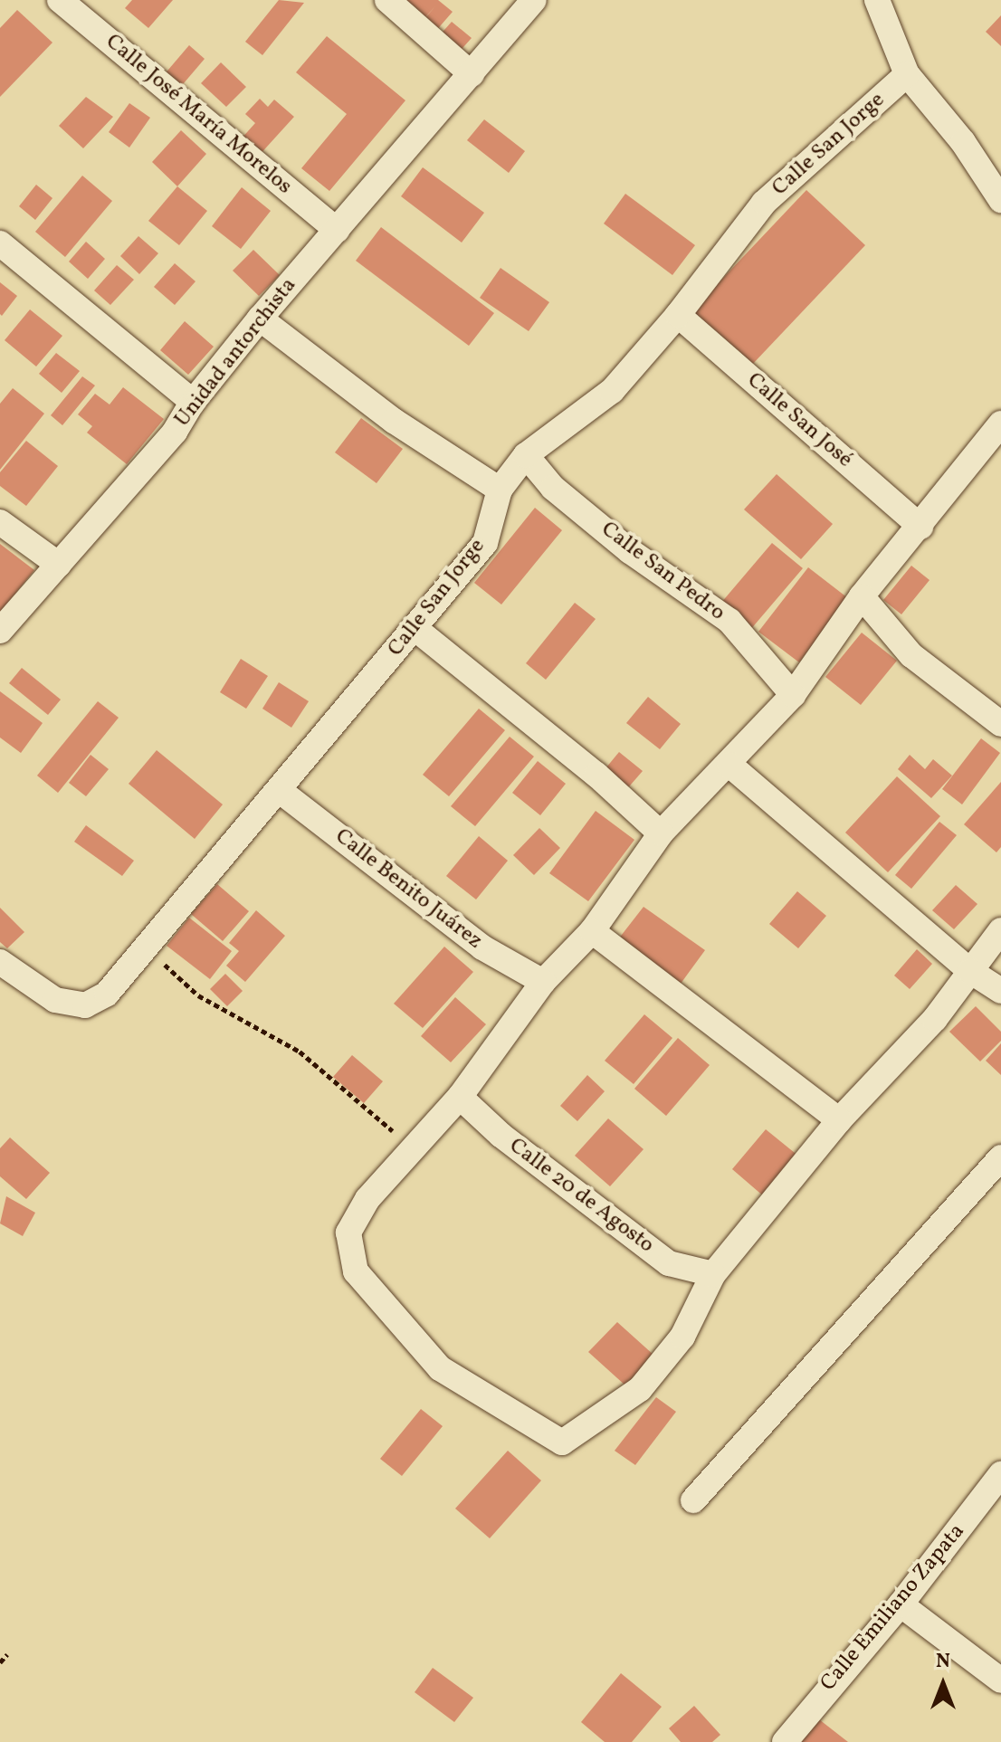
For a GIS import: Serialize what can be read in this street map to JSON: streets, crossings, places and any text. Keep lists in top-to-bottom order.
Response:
{
  "streets": {
    "street": [
      "Calle José María Morelos",
      "Calle San Jorge",
      "Unidad antorchista",
      "Calle San José",
      "Calle San Pedro",
      "Calle Benito Juárez",
      "Calle 20 de Agosto",
      "Calle Emiliano Zapata"
    ]
  },
  "crossings": [
    ["Calle José María Morelos", "Unidad antorchista"],
    ["Calle San Jorge", "Calle San José"],
    ["Calle San Jorge", "Calle San Pedro"],
    ["Calle San Jorge", "Calle Benito Juárez"]
  ],
  "north": "top"
}
